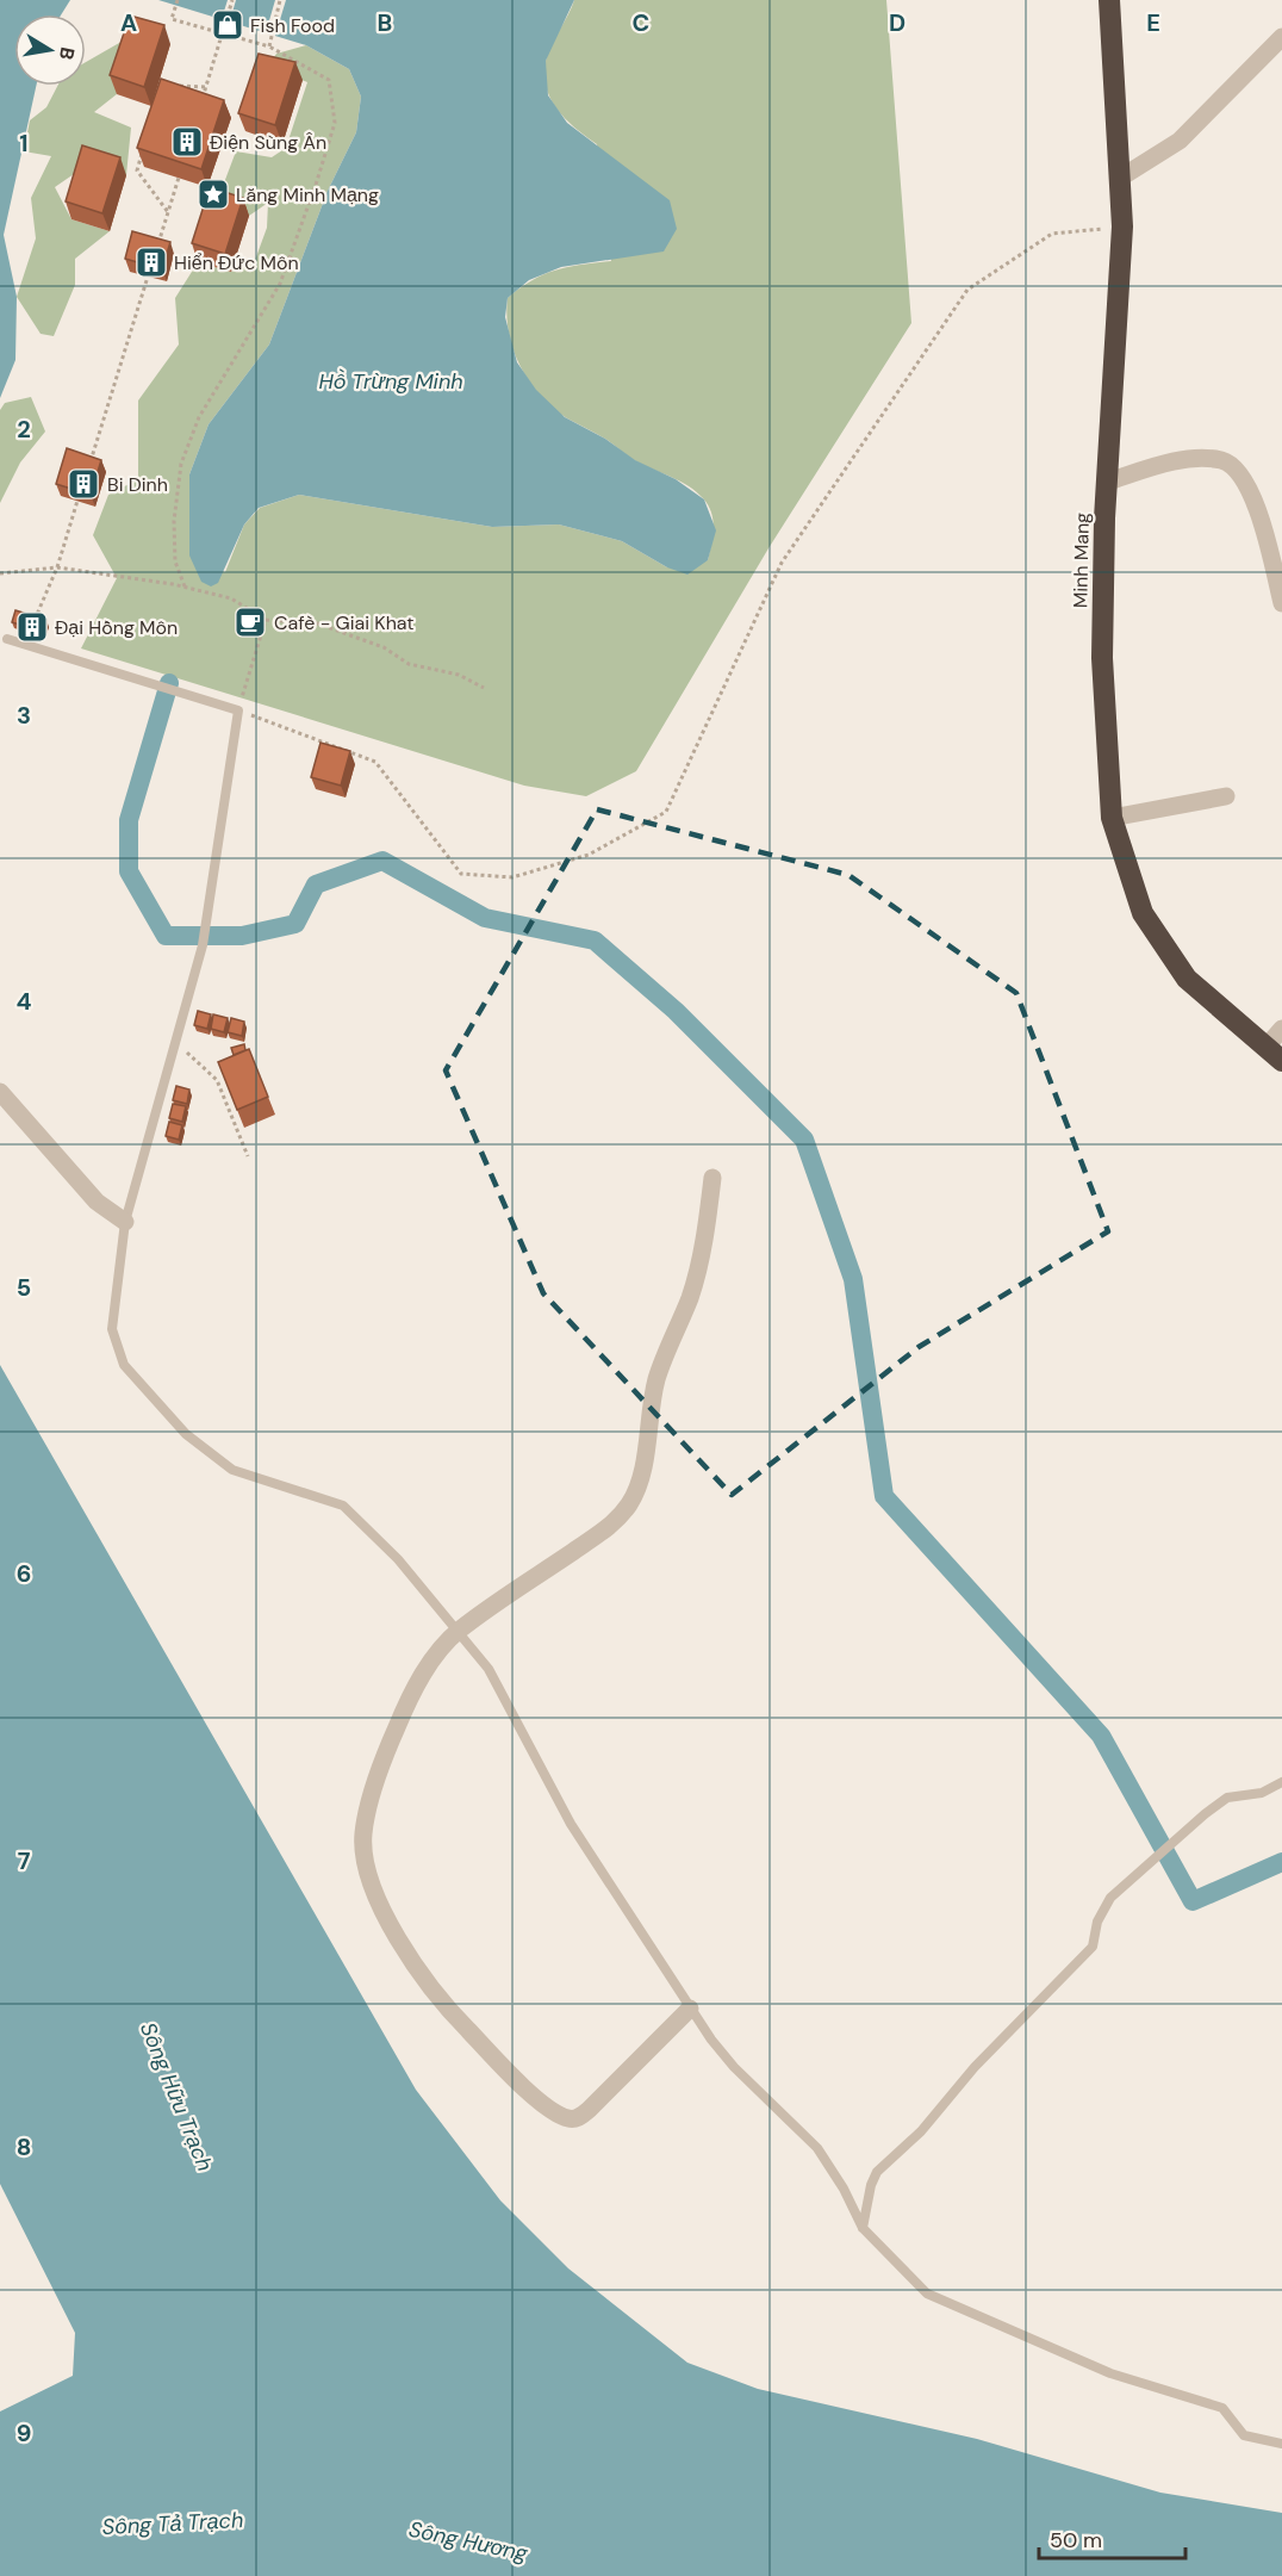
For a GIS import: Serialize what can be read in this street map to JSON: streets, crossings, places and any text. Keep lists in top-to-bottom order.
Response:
{
  "streets": {
    "highway": ["Minh Mang"]
  },
  "water": [
    "Hồ Trừng Minh",
    "Sông Hữu Trạch",
    "Sông Tả Trạch",
    "Sông Hương"
  ],
  "places": {
    "shop": ["Fish Food"],
    "building": [
      "Điện Sùng Ân",
      "Hiển Đức Môn",
      "Bi Dinh",
      "Đại Hồng Môn"
    ],
    "place": ["Lăng Minh Mạng"],
    "cafe": ["Cafè - Giai Khat"]
  },
  "scale_bar": "50 m",
  "north": "right",
  "grid": {
    "columns": [
      "A",
      "B",
      "C",
      "D",
      "E"
    ],
    "rows": [
      "1",
      "2",
      "3",
      "4",
      "5",
      "6",
      "7",
      "8",
      "9"
    ]
  }
}
